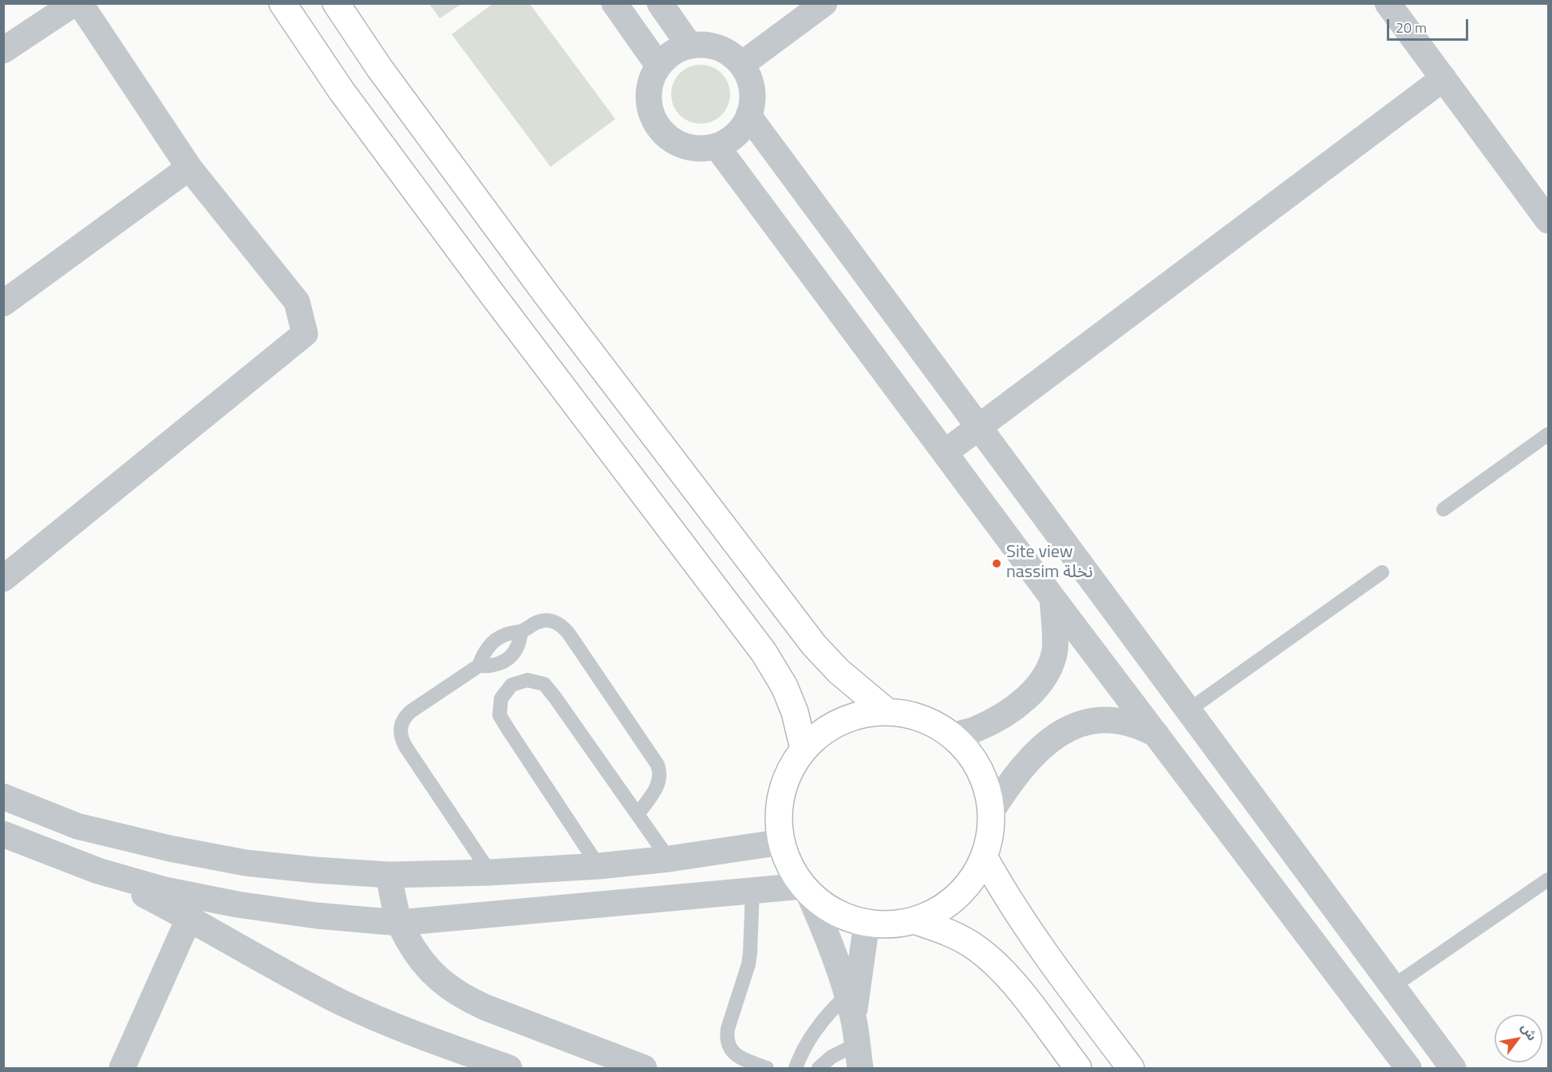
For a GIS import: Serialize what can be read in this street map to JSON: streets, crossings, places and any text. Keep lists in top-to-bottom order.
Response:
{
  "places": ["Site view nassim نخلة"],
  "scale_bar": "20 m",
  "north": "top right"
}
